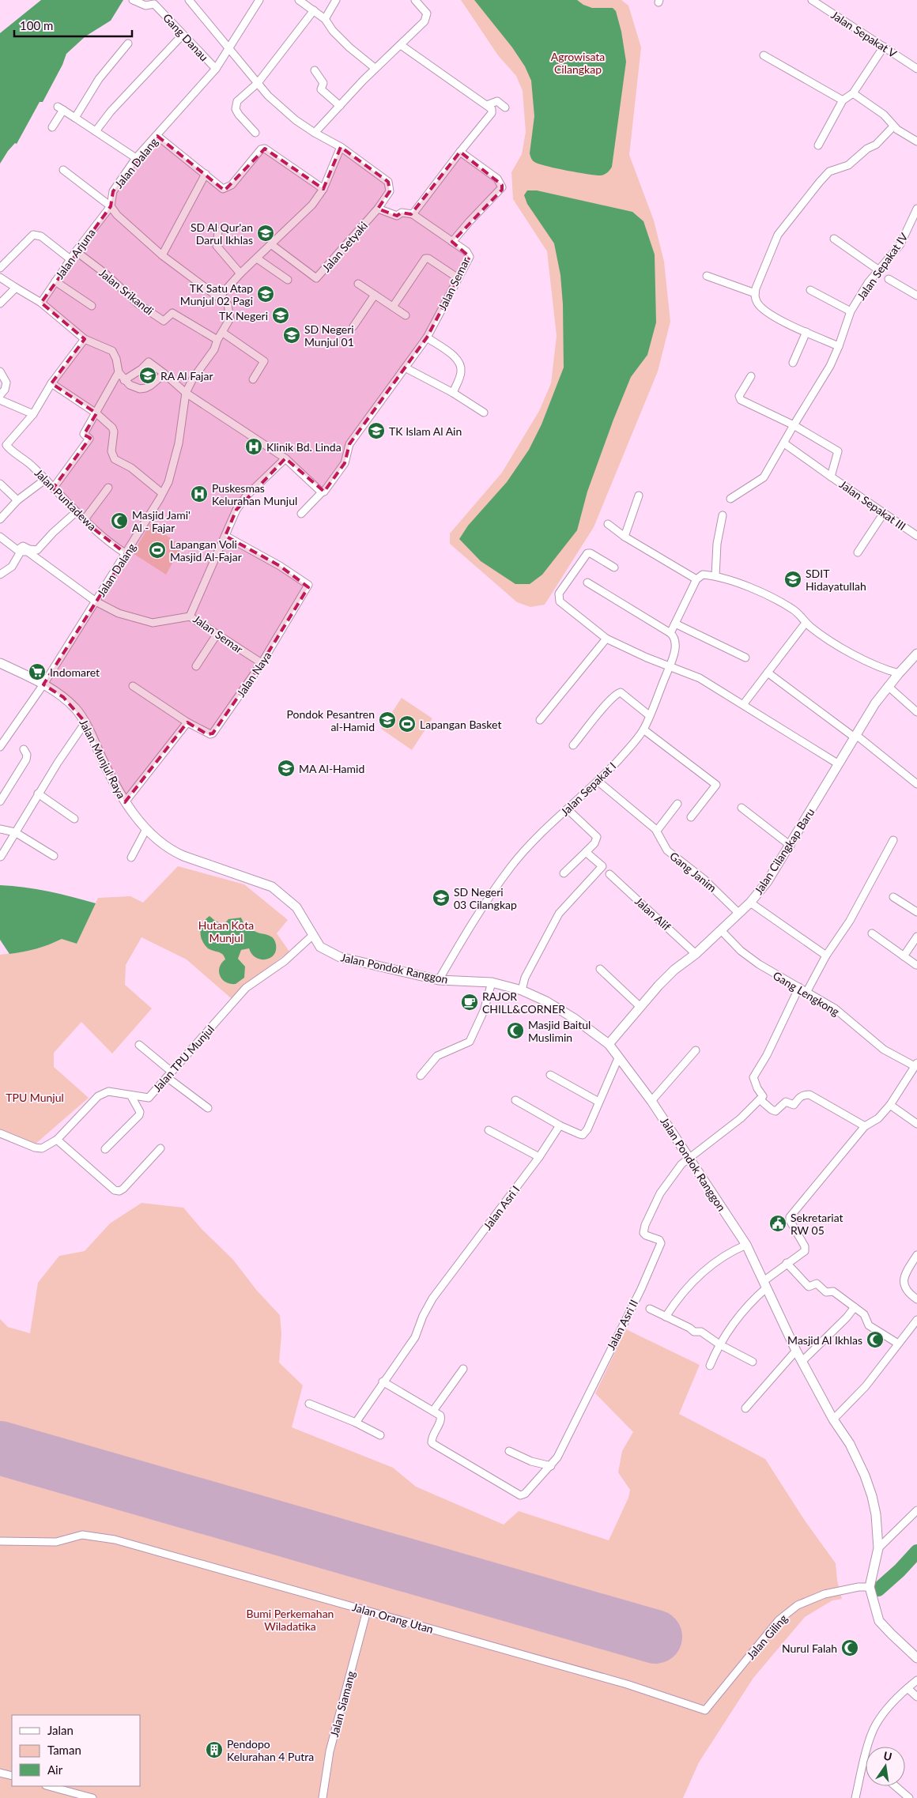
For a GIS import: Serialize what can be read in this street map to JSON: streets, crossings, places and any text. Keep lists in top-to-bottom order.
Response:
{
  "streets": {
    "street": [
      "Jalan Sepakat V",
      "Gang Danau",
      "Jalan Dalang",
      "Jalan Setyaki",
      "Jalan Arjuna",
      "Jalan Sepakat IV",
      "Jalan Semar",
      "Jalan Srikandi",
      "Jalan Puntadewa",
      "Jalan Sepakat III",
      "Jalan Naya",
      "Jalan Munjul Raya",
      "Jalan Sepakat I",
      "Jalan Cilangkap Baru",
      "Gang Janim",
      "Jalan Alif",
      "Jalan Pondok Ranggon",
      "Gang Lengkong",
      "Jalan TPU Munjul",
      "Jalan Asri I",
      "Jalan Asri II",
      "Jalan Orang Utan",
      "Jalan Giling",
      "Jalan Siamang"
    ]
  },
  "crossings": [
    ["Gang Danau", "Jalan Dalang"],
    ["Jalan Dalang", "Jalan Arjuna"],
    ["Jalan Dalang", "Jalan Srikandi"],
    ["Jalan Dalang", "Jalan Puntadewa"],
    ["Jalan Dalang", "Jalan Munjul Raya"],
    ["Jalan Arjuna", "Jalan Srikandi"],
    ["Jalan Semar", "Jalan Naya"],
    ["Jalan Munjul Raya", "Jalan Pondok Ranggon"],
    ["Jalan Munjul Raya", "Jalan TPU Munjul"],
    ["Jalan Sepakat I", "Gang Janim"],
    ["Jalan Sepakat I", "Jalan Pondok Ranggon"],
    ["Jalan Cilangkap Baru", "Gang Janim"],
    ["Jalan Cilangkap Baru", "Jalan Alif"],
    ["Jalan Cilangkap Baru", "Jalan Pondok Ranggon"],
    ["Jalan Cilangkap Baru", "Gang Lengkong"],
    ["Jalan Pondok Ranggon", "Jalan TPU Munjul"],
    ["Jalan Pondok Ranggon", "Jalan Asri II"],
    ["Jalan Pondok Ranggon", "Jalan Giling"],
    ["Jalan Orang Utan", "Jalan Giling"],
    ["Jalan Orang Utan", "Jalan Siamang"]
  ],
  "parks": [
    "Agrowisata Cilangkap",
    "Hutan Kota Munjul",
    "TPU Munjul",
    "Bumi Perkemahan Wiladatika"
  ],
  "places": {
    "school or university": [
      "SD Al Qur'an Darul Ikhlas",
      "TK Satu Atap Munjul 02 Pagi",
      "TK Negeri",
      "SD Negeri Munjul 01",
      "RA Al Fajar",
      "TK Islam Al Ain",
      "SDIT Hidayatullah",
      "Pondok Pesantren al-Hamid",
      "MA Al-Hamid",
      "SD Negeri 03 Cilangkap"
    ],
    "hospital": ["Klinik Bd. Linda", "Puskesmas Kelurahan Munjul"],
    "mosque": [
      "Masjid Jami' Al - Fajar",
      "Masjid Baitul Muslimin",
      "Masjid Al Ikhlas",
      "Nurul Falah"
    ],
    "sports": ["Lapangan Voli Masjid Al-Fajar", "Lapangan Basket"],
    "supermarket": ["Indomaret"],
    "cafe": ["RAJOR CHILL&CORNER"],
    "public building": ["Sekretariat RW 05"],
    "building": ["Pendopo Kelurahan 4 Putra"]
  },
  "legend": ["Jalan", "Taman", "Air"],
  "scale_bar": "100 m",
  "north": "top"
}
